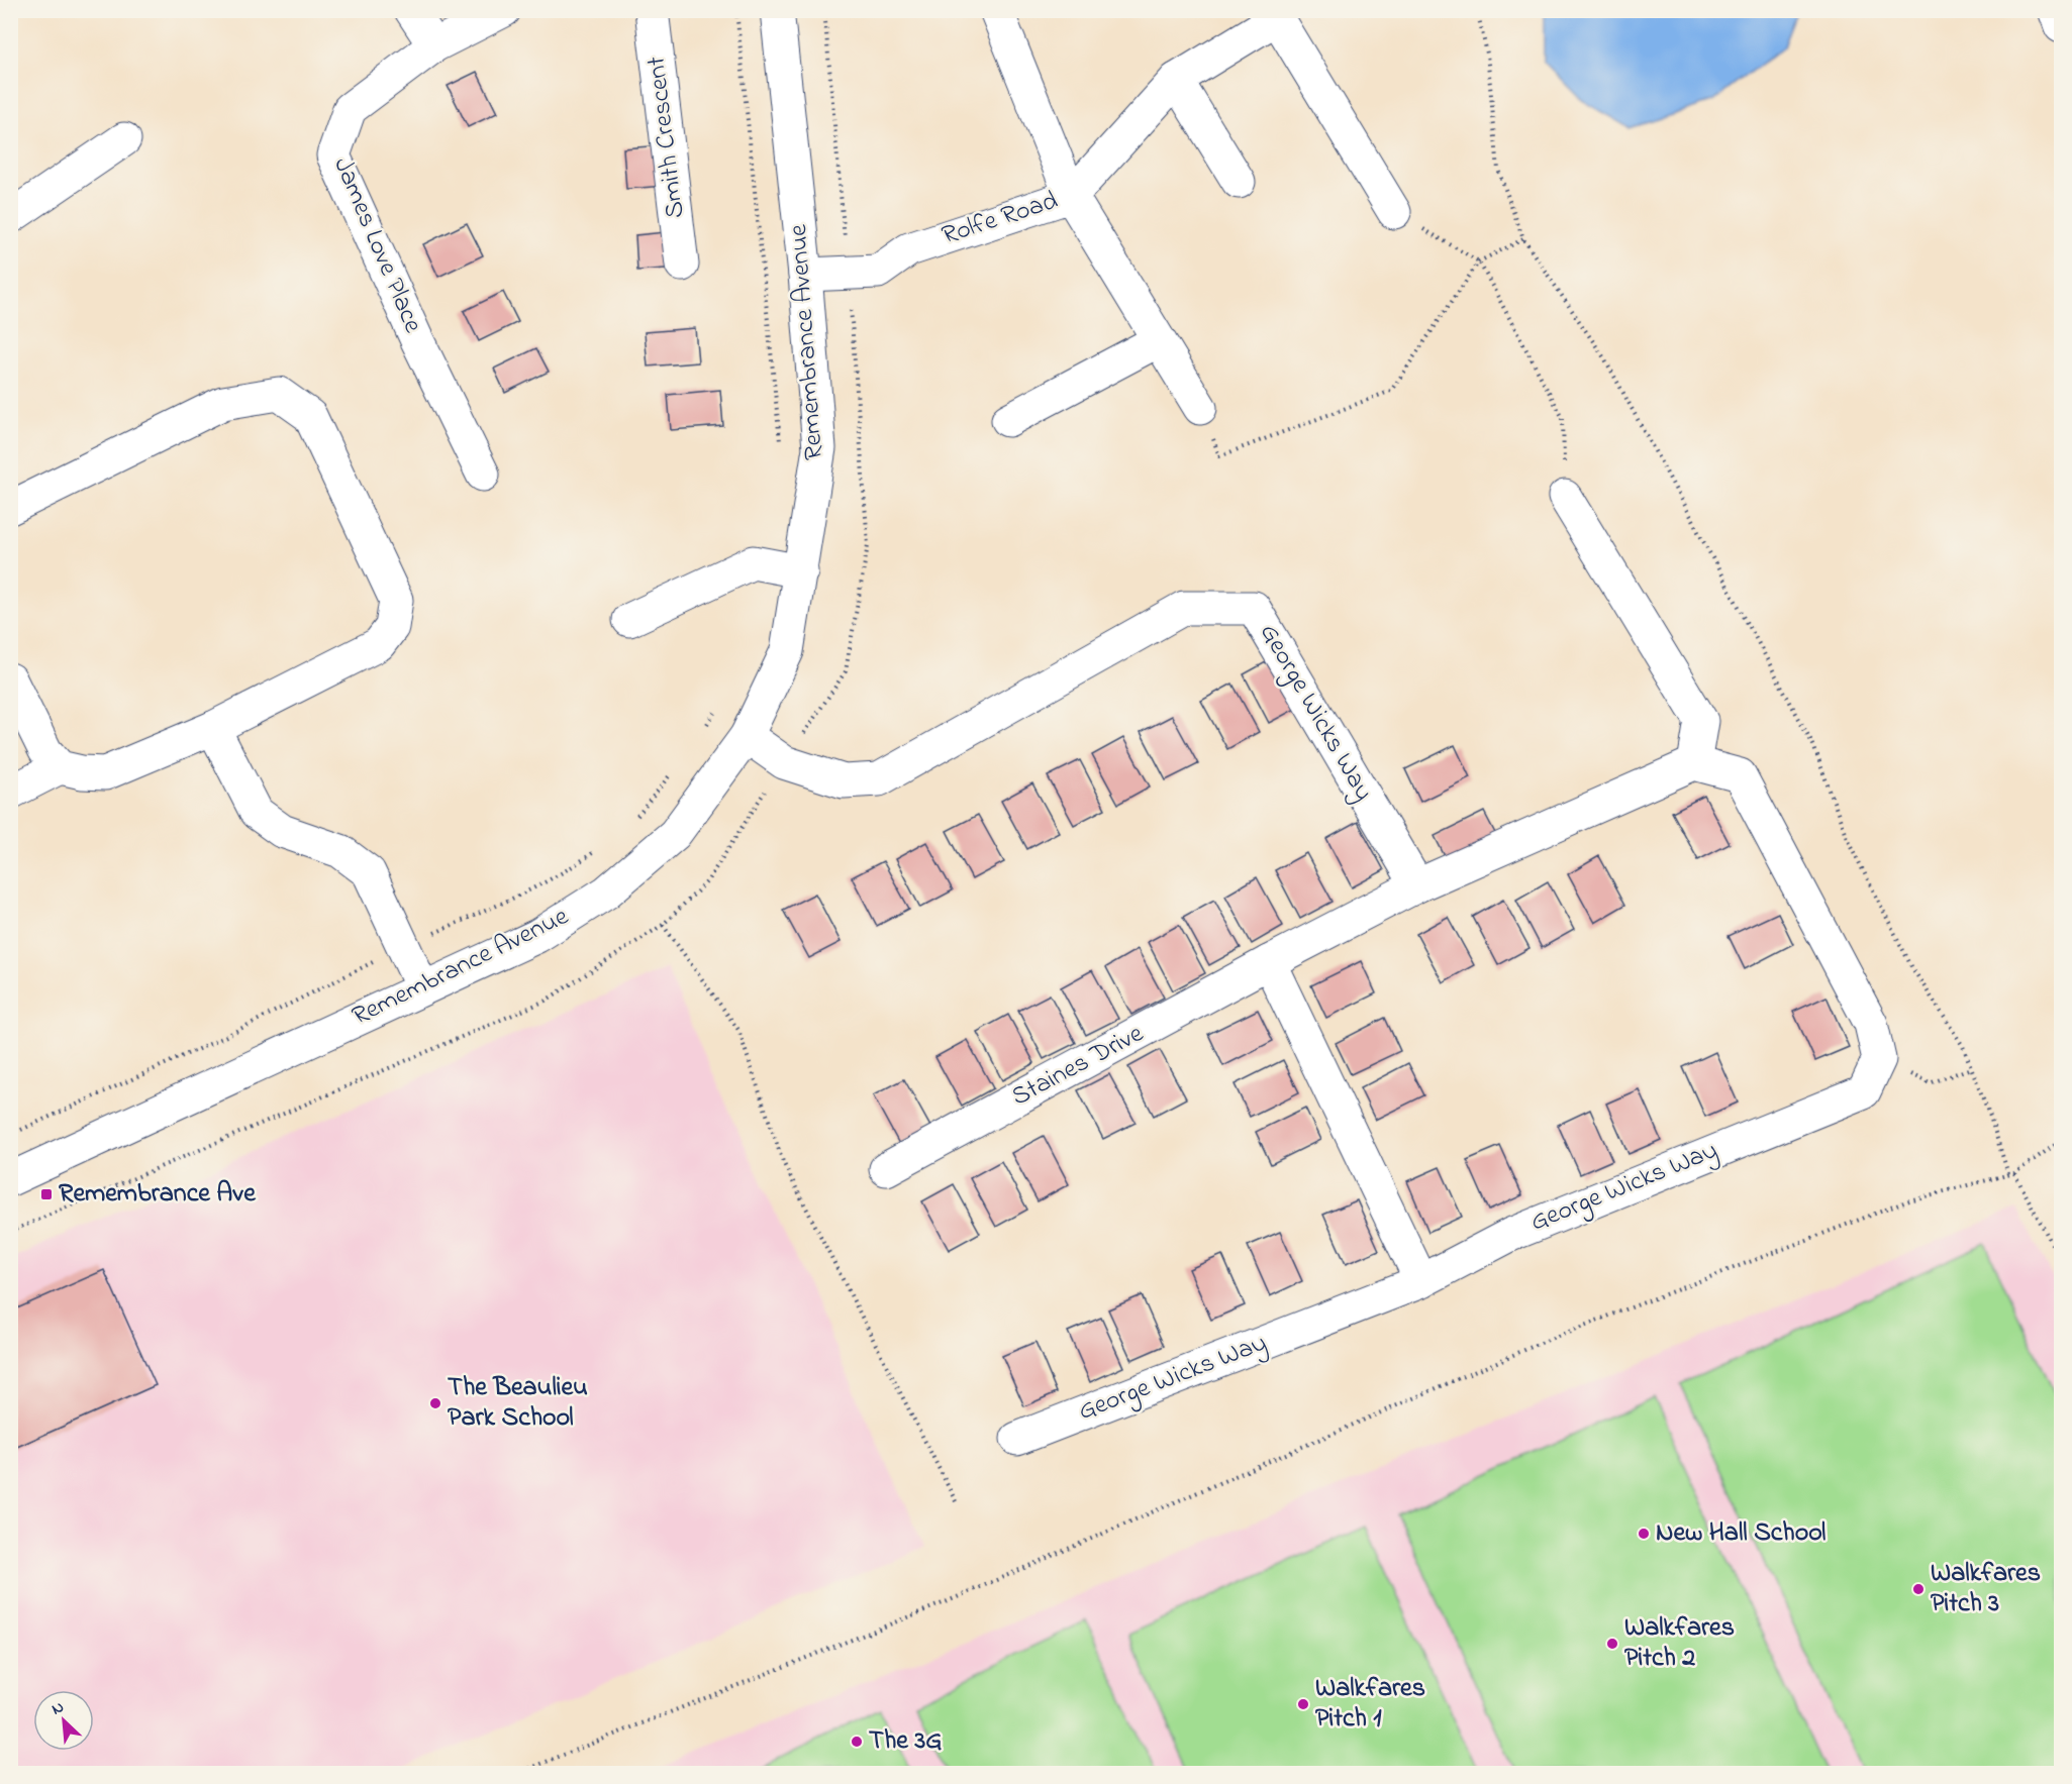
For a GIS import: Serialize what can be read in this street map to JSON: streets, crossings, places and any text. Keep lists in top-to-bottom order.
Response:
{
  "streets": {
    "street": [
      "Smith Crescent",
      "Rolfe Road",
      "James Love Place",
      "Remembrance Avenue",
      "George Wicks Way",
      "Staines Drive"
    ]
  },
  "crossings": [
    ["Rolfe Road", "Remembrance Avenue"],
    ["Remembrance Avenue", "George Wicks Way"],
    ["George Wicks Way", "Staines Drive"]
  ],
  "places": {
    "transit": ["Remembrance Ave"],
    "other": [
      "The Beaulieu Park School",
      "New Hall School",
      "Walkfares Pitch 3",
      "Walkfares Pitch 2",
      "Walkfares Pitch 1",
      "The 3G"
    ]
  },
  "north": "top left"
}
